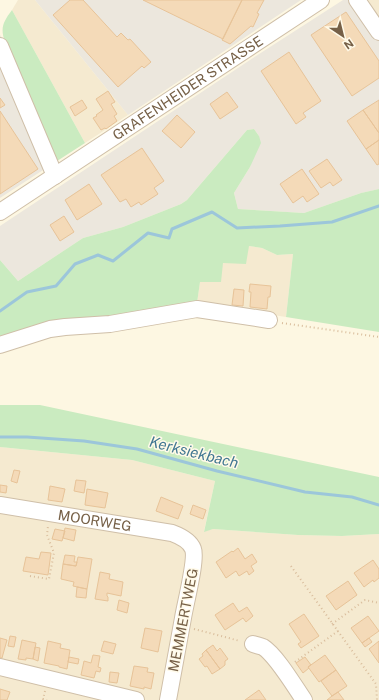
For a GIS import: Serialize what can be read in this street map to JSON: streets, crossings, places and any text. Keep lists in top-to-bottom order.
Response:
{
  "streets": {
    "street": ["GRAFENHEIDER STRASSE", "MOORWEG", "MEMMERTWEG"]
  },
  "crossings": [
    ["MOORWEG", "MEMMERTWEG"]
  ],
  "water": ["Kerksiekbach"],
  "north": "bottom right"
}
